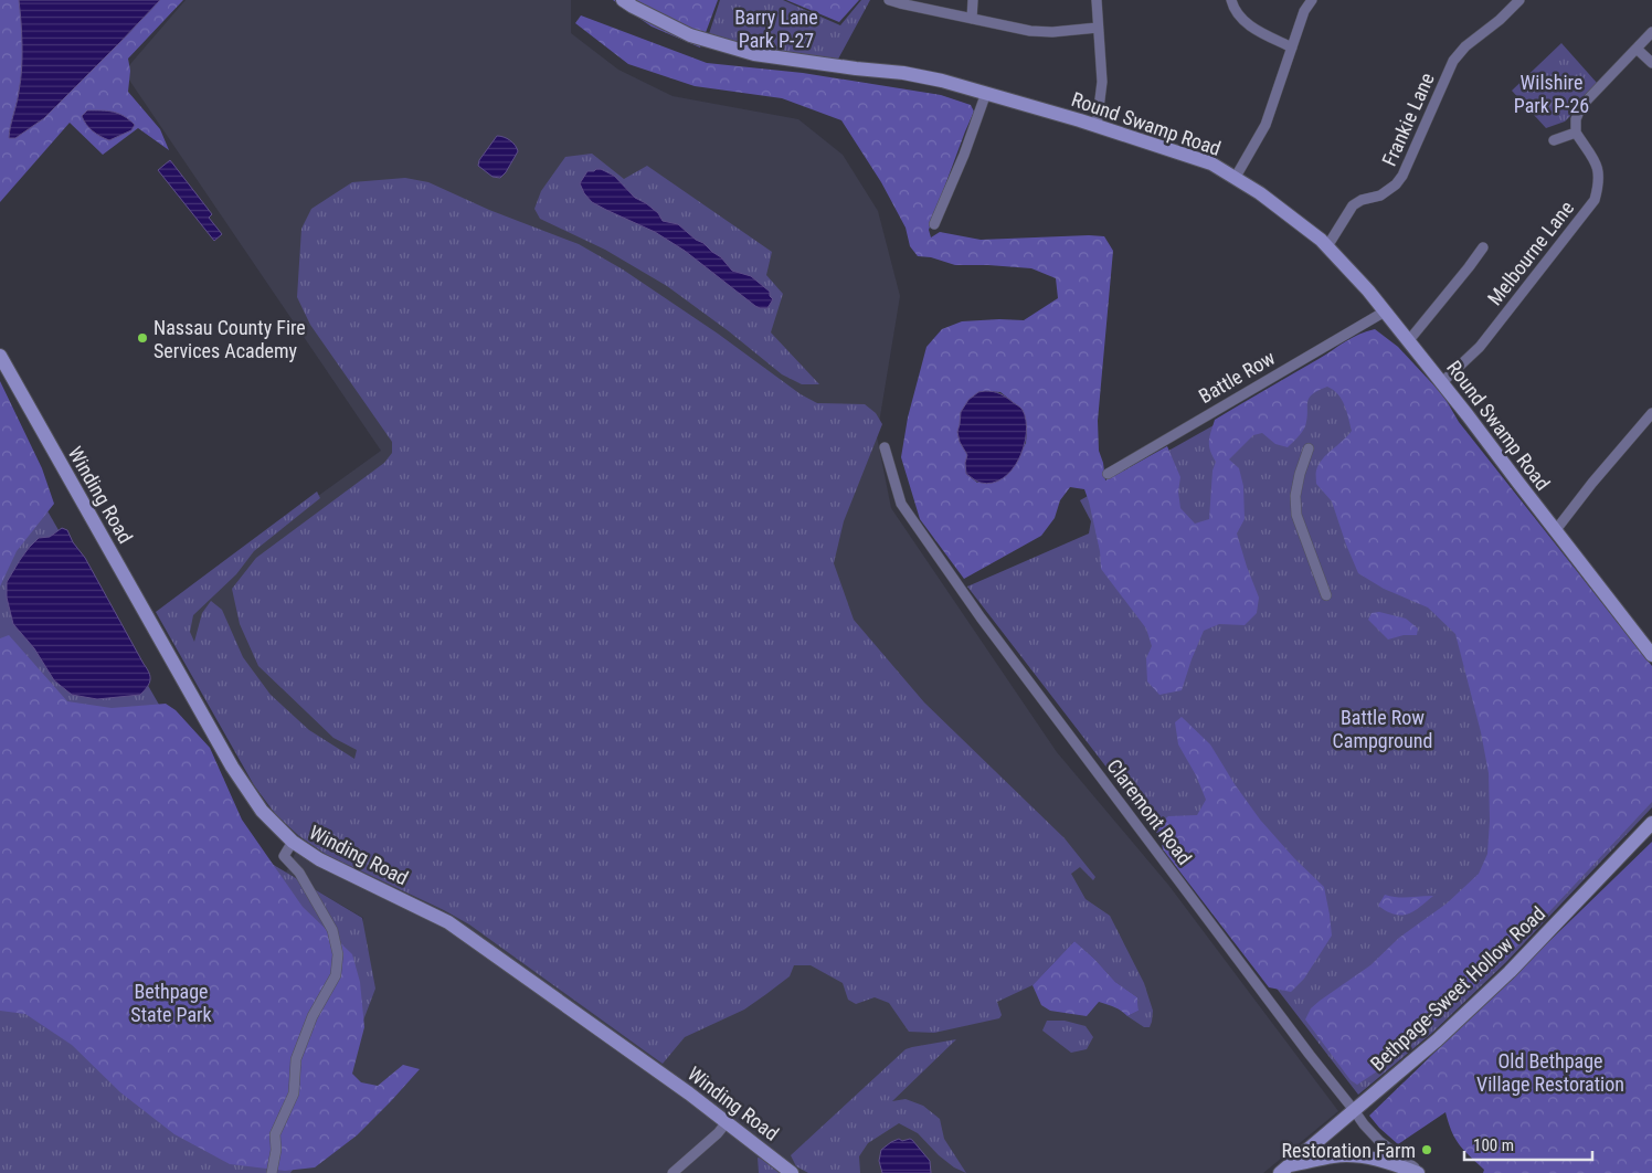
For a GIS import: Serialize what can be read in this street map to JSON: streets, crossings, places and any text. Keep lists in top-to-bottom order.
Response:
{
  "streets": {
    "main road": ["Round Swamp Road", "Winding Road", "Bethpage-Sweet Hollow Road"],
    "street": [
      "Frankie Lane",
      "Melbourne Lane",
      "Battle Row",
      "Claremont Road"
    ]
  },
  "crossings": [
    ["Frankie Lane", "Round Swamp Road"],
    ["Round Swamp Road", "Melbourne Lane"],
    ["Round Swamp Road", "Battle Row"],
    ["Claremont Road", "Bethpage-Sweet Hollow Road"]
  ],
  "parks": [
    "Barry Lane Park P-27",
    "Wilshire Park P-26",
    "Battle Row Campground",
    "Bethpage State Park",
    "Old Bethpage Village Restoration"
  ],
  "places": ["Nassau County Fire Services Academy", "Restoration Farm"],
  "scale_bar": "100 m"
}
